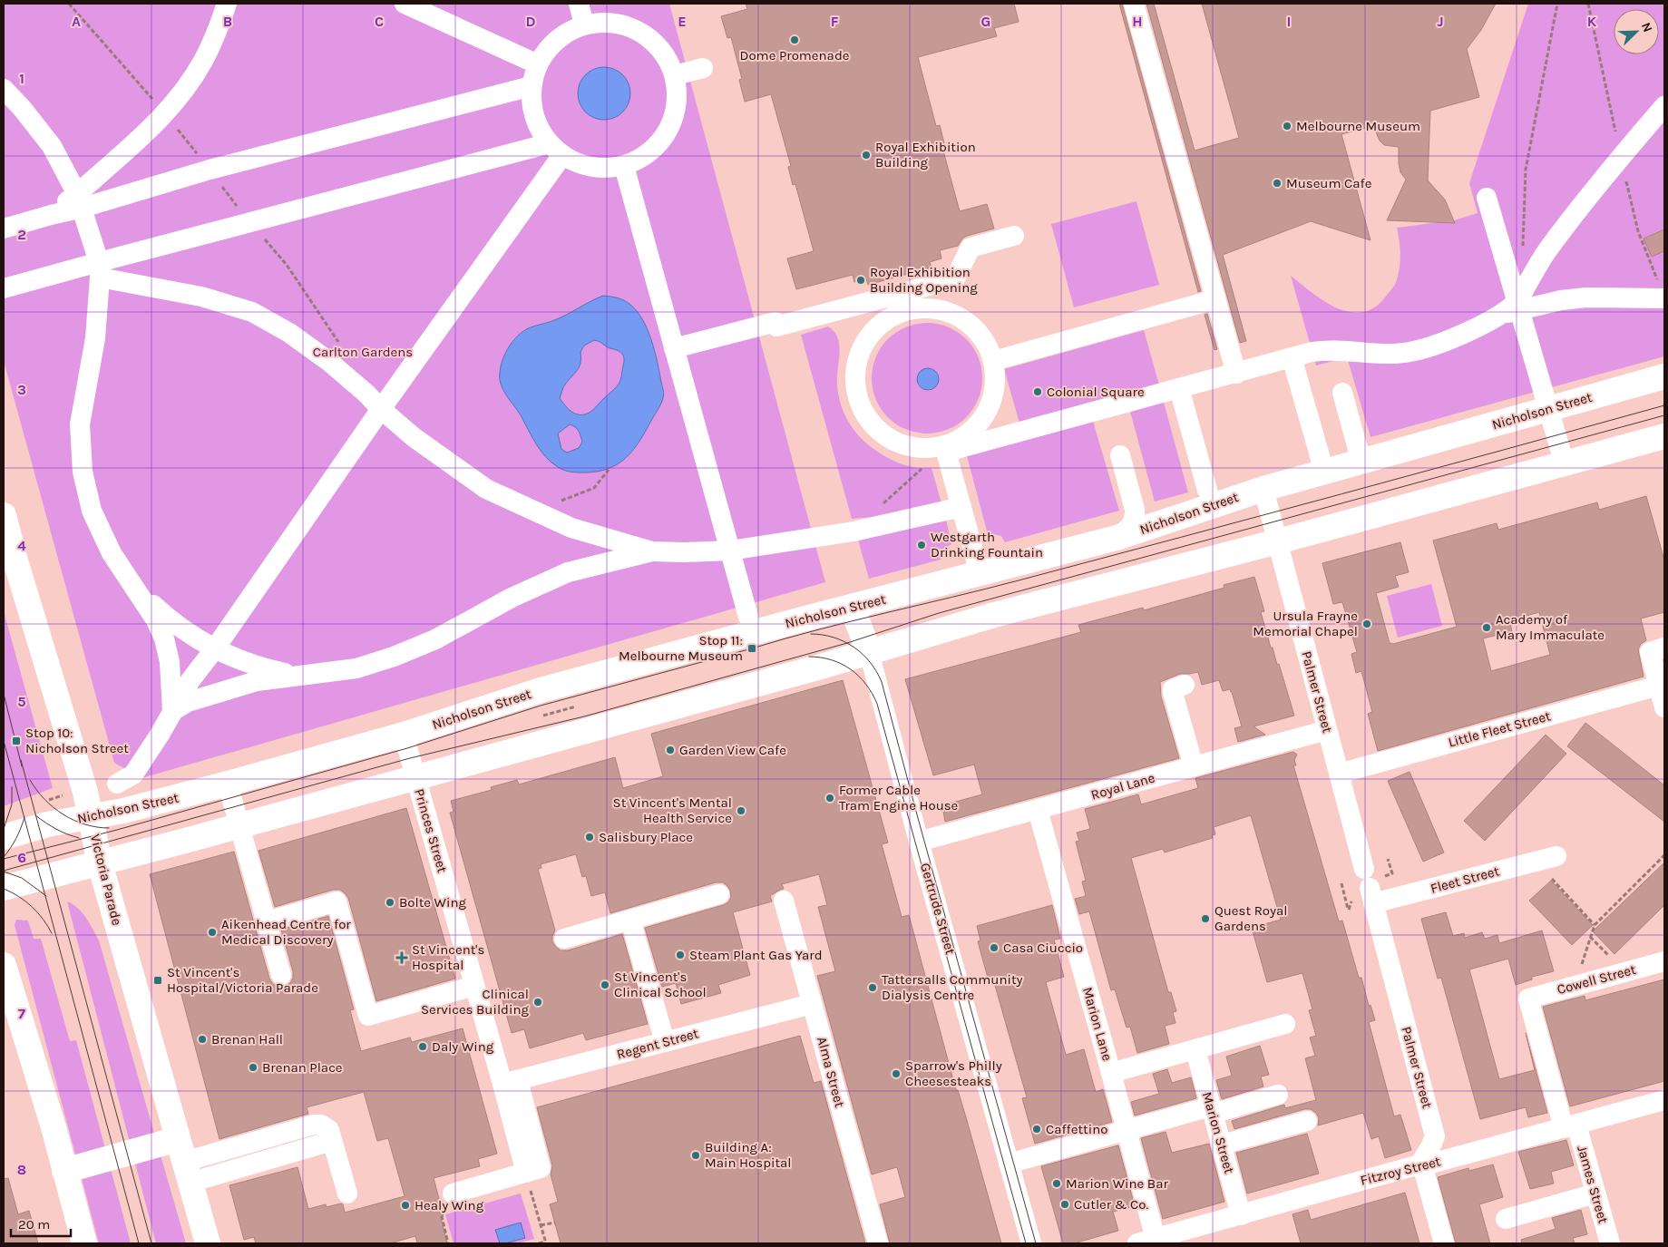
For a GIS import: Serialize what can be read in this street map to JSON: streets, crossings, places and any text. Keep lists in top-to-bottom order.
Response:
{
  "streets": {
    "main road": ["Nicholson Street", "Victoria Parade"],
    "street": [
      "Palmer Street",
      "Little Fleet Street",
      "Royal Lane",
      "Princes Street",
      "Fleet Street",
      "Gertrude Street",
      "Cowell Street",
      "Marion Lane",
      "Regent Street",
      "Alma Street",
      "Marion Street",
      "Fitzroy Street",
      "James Street"
    ]
  },
  "crossings": [
    ["Nicholson Street", "Palmer Street"],
    ["Nicholson Street", "Princes Street"],
    ["Nicholson Street", "Victoria Parade"],
    ["Palmer Street", "Little Fleet Street"],
    ["Palmer Street", "Royal Lane"],
    ["Palmer Street", "Fleet Street"],
    ["Royal Lane", "Gertrude Street"],
    ["Royal Lane", "Marion Lane"],
    ["Princes Street", "Regent Street"],
    ["Cowell Street", "James Street"],
    ["Marion Lane", "Fitzroy Street"],
    ["Regent Street", "Alma Street"],
    ["Marion Street", "Fitzroy Street"],
    ["Fitzroy Street", "James Street"]
  ],
  "parks": ["Carlton Gardens"],
  "places": {
    "other": [
      "Dome Promenade",
      "Melbourne Museum",
      "Royal Exhibition Building",
      "Museum Cafe",
      "Royal Exhibition Building Opening",
      "Colonial Square",
      "Westgarth Drinking Fountain",
      "Ursula Frayne Memorial Chapel",
      "Academy of Mary Immaculate",
      "Garden View Cafe",
      "Former Cable Tram Engine House",
      "St Vincent's Mental Health Service",
      "Salisbury Place",
      "Bolte Wing",
      "Quest Royal Gardens",
      "Aikenhead Centre for Medical Discovery",
      "Casa Ciuccio",
      "Steam Plant Gas Yard",
      "St Vincent's Clinical School",
      "Tattersalls Community Dialysis Centre",
      "Clinical Services Building",
      "Brenan Hall",
      "Daly Wing",
      "Brenan Place",
      "Sparrow's Philly Cheesesteaks",
      "Caffettino",
      "Building A: Main Hospital",
      "Marion Wine Bar",
      "Cutler & Co.",
      "Healy Wing"
    ],
    "transit": ["Stop 11: Melbourne Museum", "Stop 10: Nicholson Street", "St Vincent's Hospital/Victoria Parade"],
    "health": ["St Vincent's Hospital"]
  },
  "scale_bar": "20 m",
  "north": "top right",
  "grid": {
    "columns": [
      "A",
      "B",
      "C",
      "D",
      "E",
      "F",
      "G",
      "H",
      "I",
      "J",
      "K"
    ],
    "rows": [
      "1",
      "2",
      "3",
      "4",
      "5",
      "6",
      "7",
      "8"
    ]
  }
}
